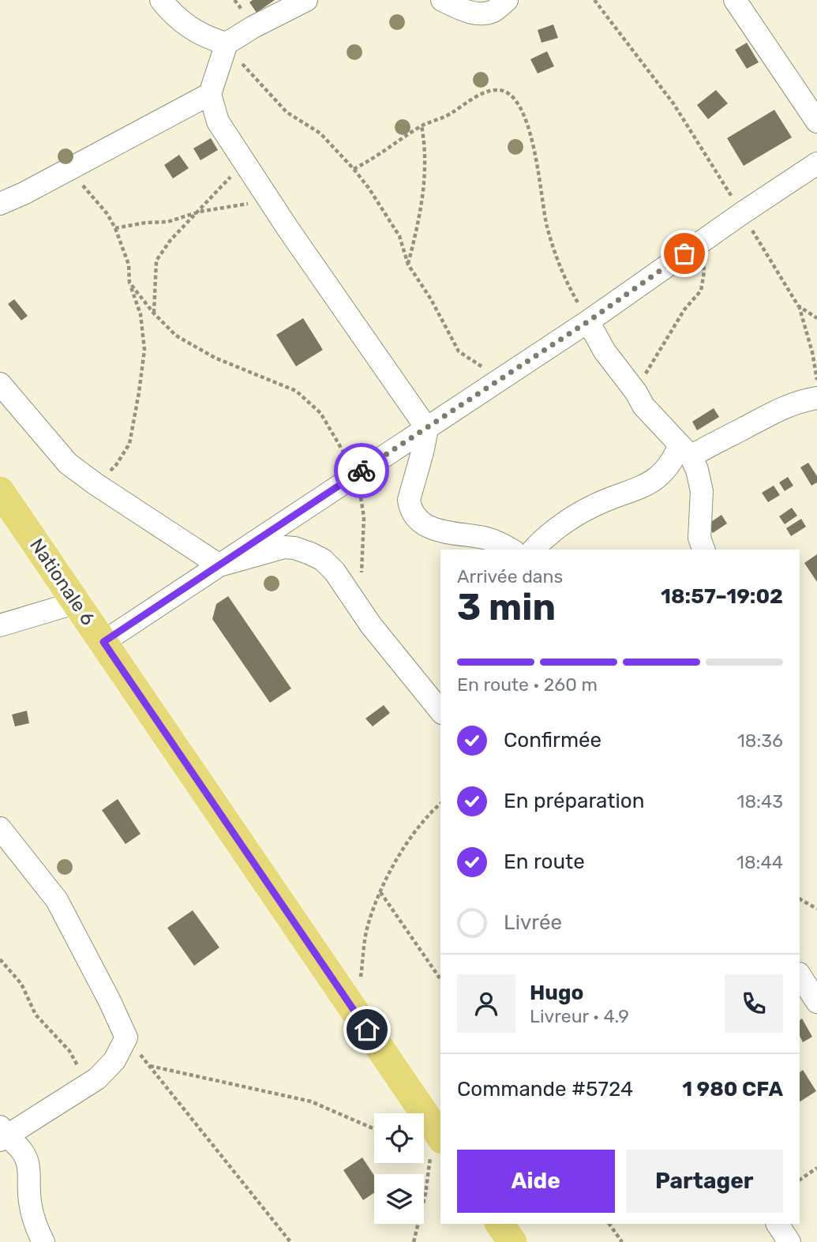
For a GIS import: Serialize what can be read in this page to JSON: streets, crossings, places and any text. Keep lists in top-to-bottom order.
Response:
{
  "streets": {
    "main road": ["Nationale 6"]
  },
  "page": {
    "heading": ["3 min", "Arrivée dans", "18:57–19:02"],
    "panel": [
      "Hugo",
      "Livreur · 4.9",
      "Commande #5724",
      "1 980 CFA"
    ],
    "bar": "En route · 260 m",
    "list": [
      ["Confirmée", "18:36"],
      ["En préparation", "18:43"],
      ["En route", "18:44"],
      "Livrée"
    ],
    "buttons": ["Aide", "Partager"]
  }
}
